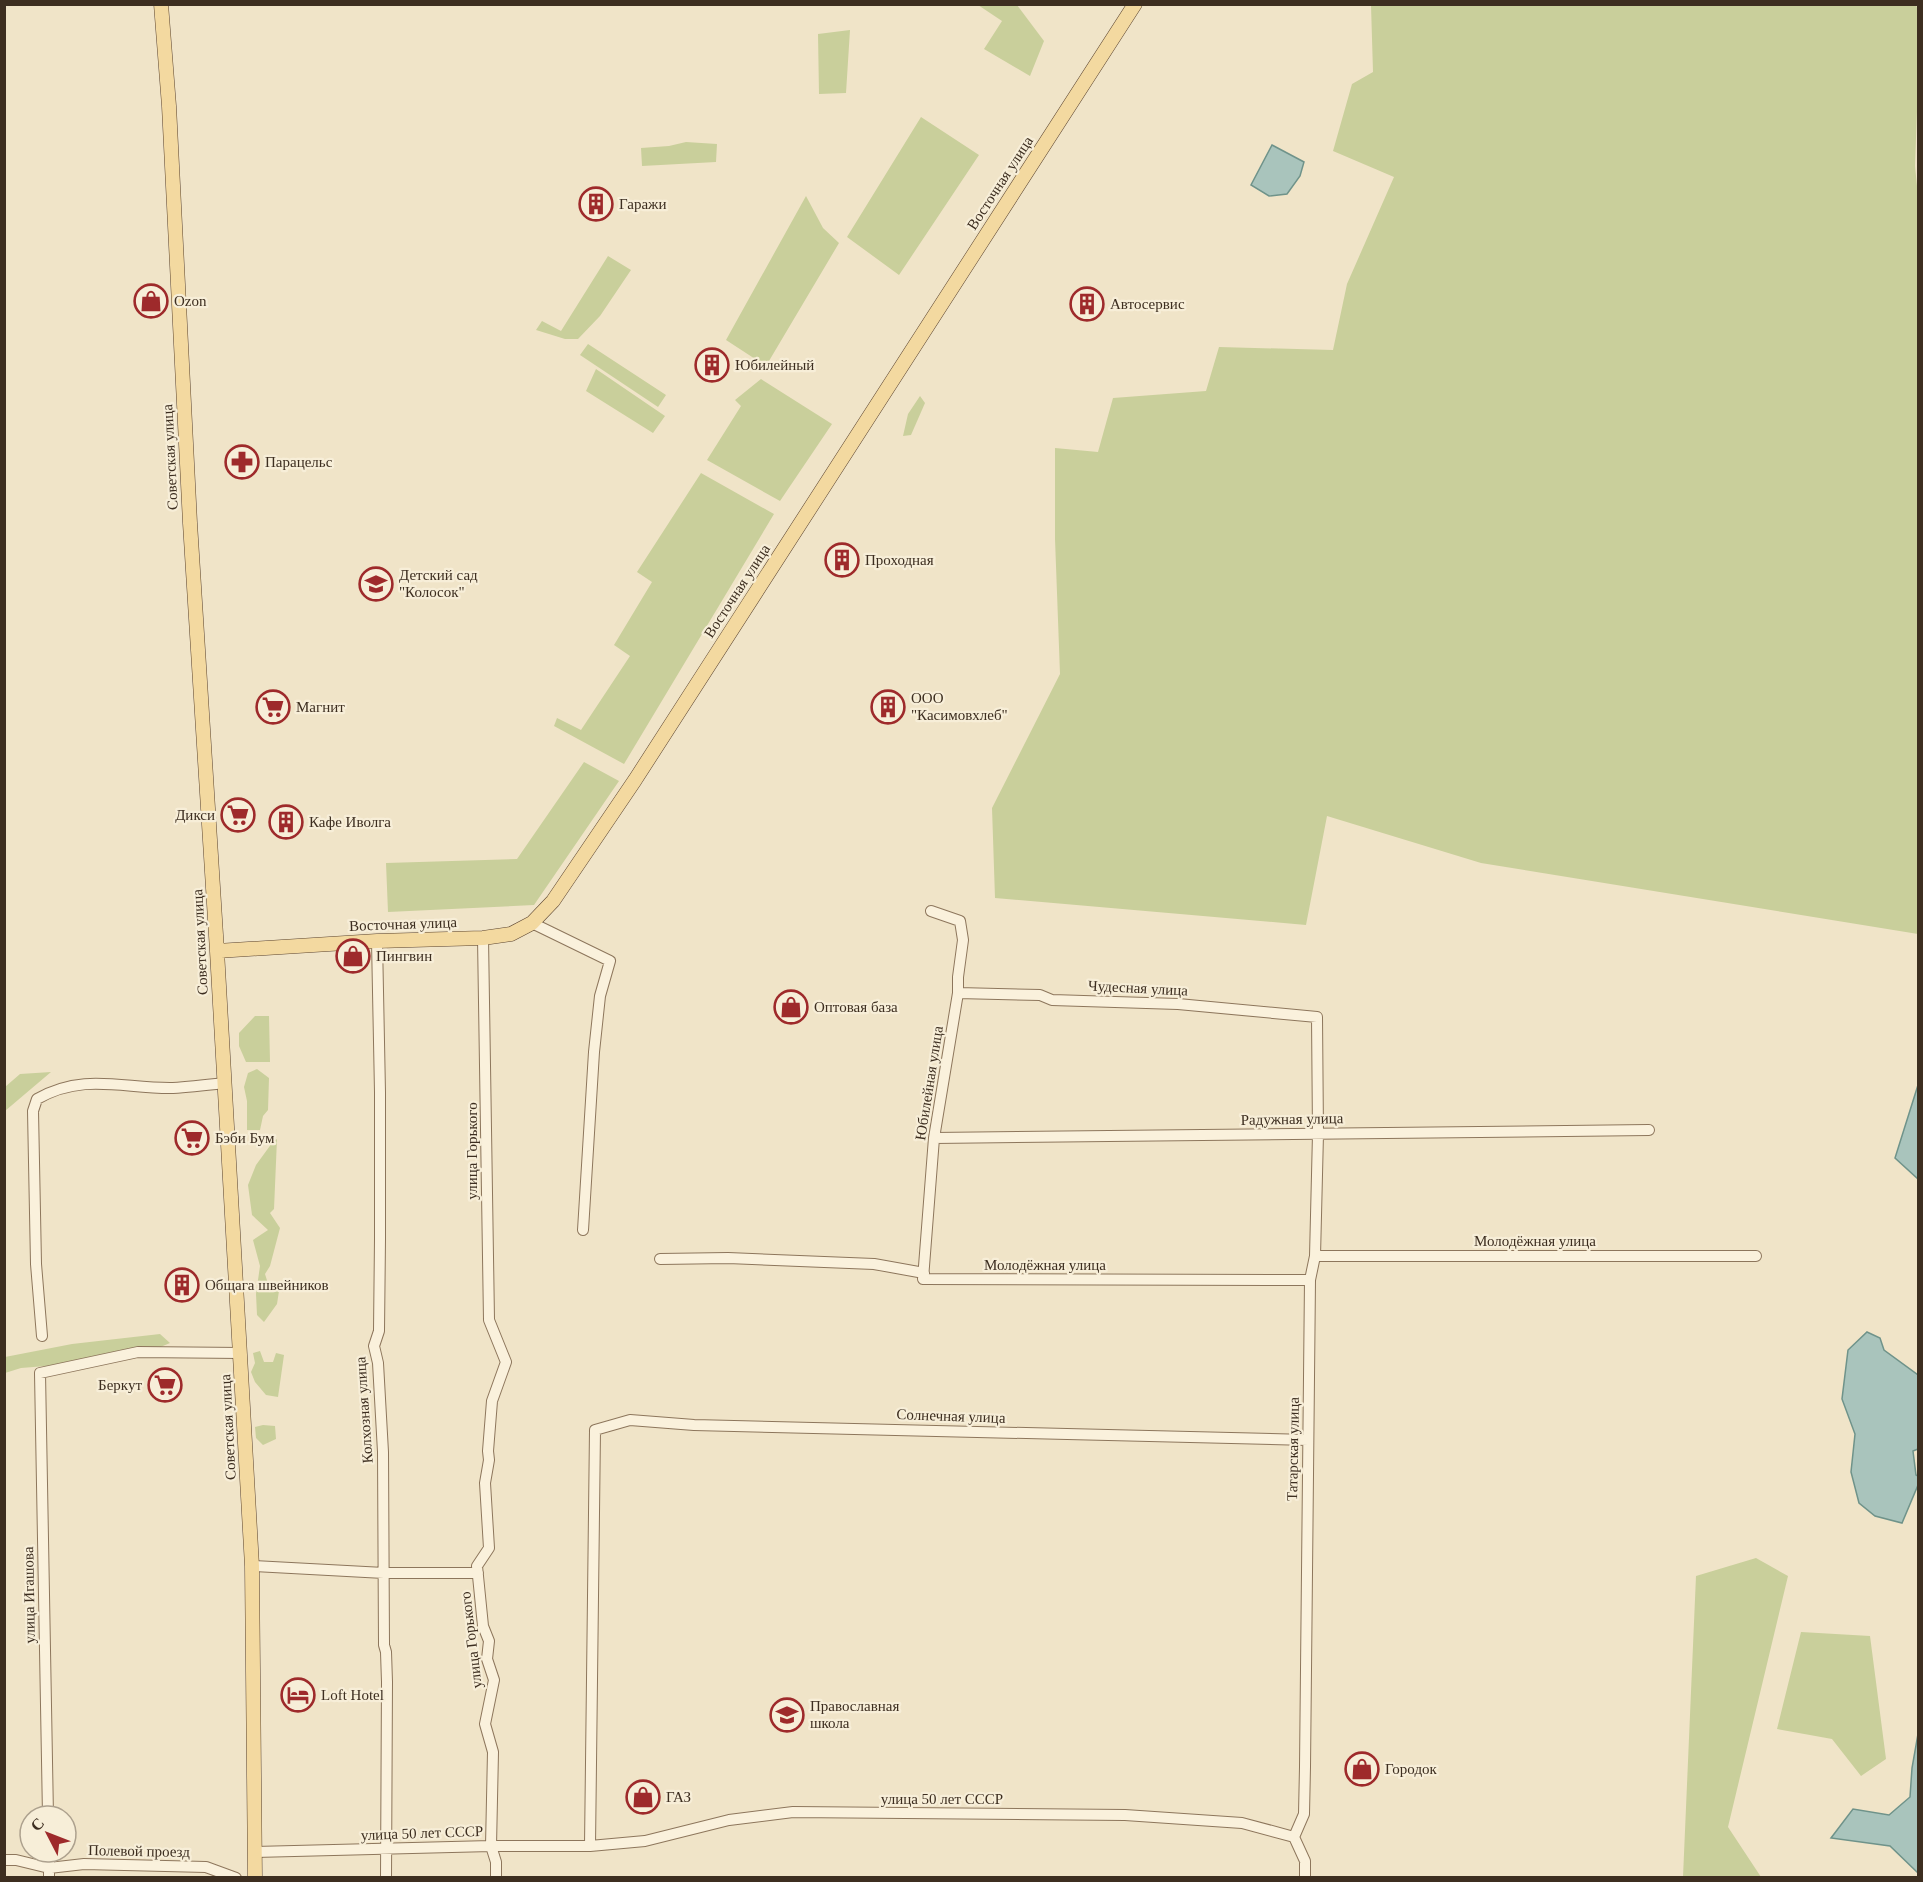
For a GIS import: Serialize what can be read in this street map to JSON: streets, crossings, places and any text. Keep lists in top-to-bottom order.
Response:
{
  "streets": {
    "main road": ["Восточная улица", "Советская улица"],
    "street": [
      "Чудесная улица",
      "Юбилейная улица",
      "Радужная улица",
      "улица Горького",
      "Молодёжная улица",
      "Колхозная улица",
      "Солнечная улица",
      "Татарская улица",
      "улица Игашова",
      "улица 50 лет СССР",
      "Полевой проезд"
    ]
  },
  "crossings": [
    ["Восточная улица", "Советская улица"],
    ["Восточная улица", "улица Горького"],
    ["Восточная улица", "Колхозная улица"],
    ["Советская улица", "улица Игашова"],
    ["Советская улица", "улица 50 лет СССР"],
    ["Чудесная улица", "Юбилейная улица"],
    ["Чудесная улица", "Татарская улица"],
    ["Юбилейная улица", "Радужная улица"],
    ["Юбилейная улица", "Молодёжная улица"],
    ["Радужная улица", "Татарская улица"],
    ["улица Горького", "улица 50 лет СССР"],
    ["Молодёжная улица", "Татарская улица"],
    ["Колхозная улица", "улица 50 лет СССР"],
    ["Солнечная улица", "Татарская улица"],
    ["Солнечная улица", "улица 50 лет СССР"],
    ["Татарская улица", "улица 50 лет СССР"]
  ],
  "places": {
    "building": [
      "Гаражи",
      "Автосервис",
      "Юбилейный",
      "Проходная",
      "ООО \"Касимовхлеб\"",
      "Кафе Иволга",
      "Общага швейников"
    ],
    "shop": [
      "Ozon",
      "Пингвин",
      "Оптовая база",
      "Городок",
      "ГАЗ"
    ],
    "pharmacy": ["Парацельс"],
    "school or university": ["Детский сад \"Колосок\"", "Православная школа"],
    "supermarket": [
      "Магнит",
      "Дикси",
      "Бэби Бум",
      "Беркут"
    ],
    "hotel": ["Loft Hotel"]
  },
  "north": "top left"
}
